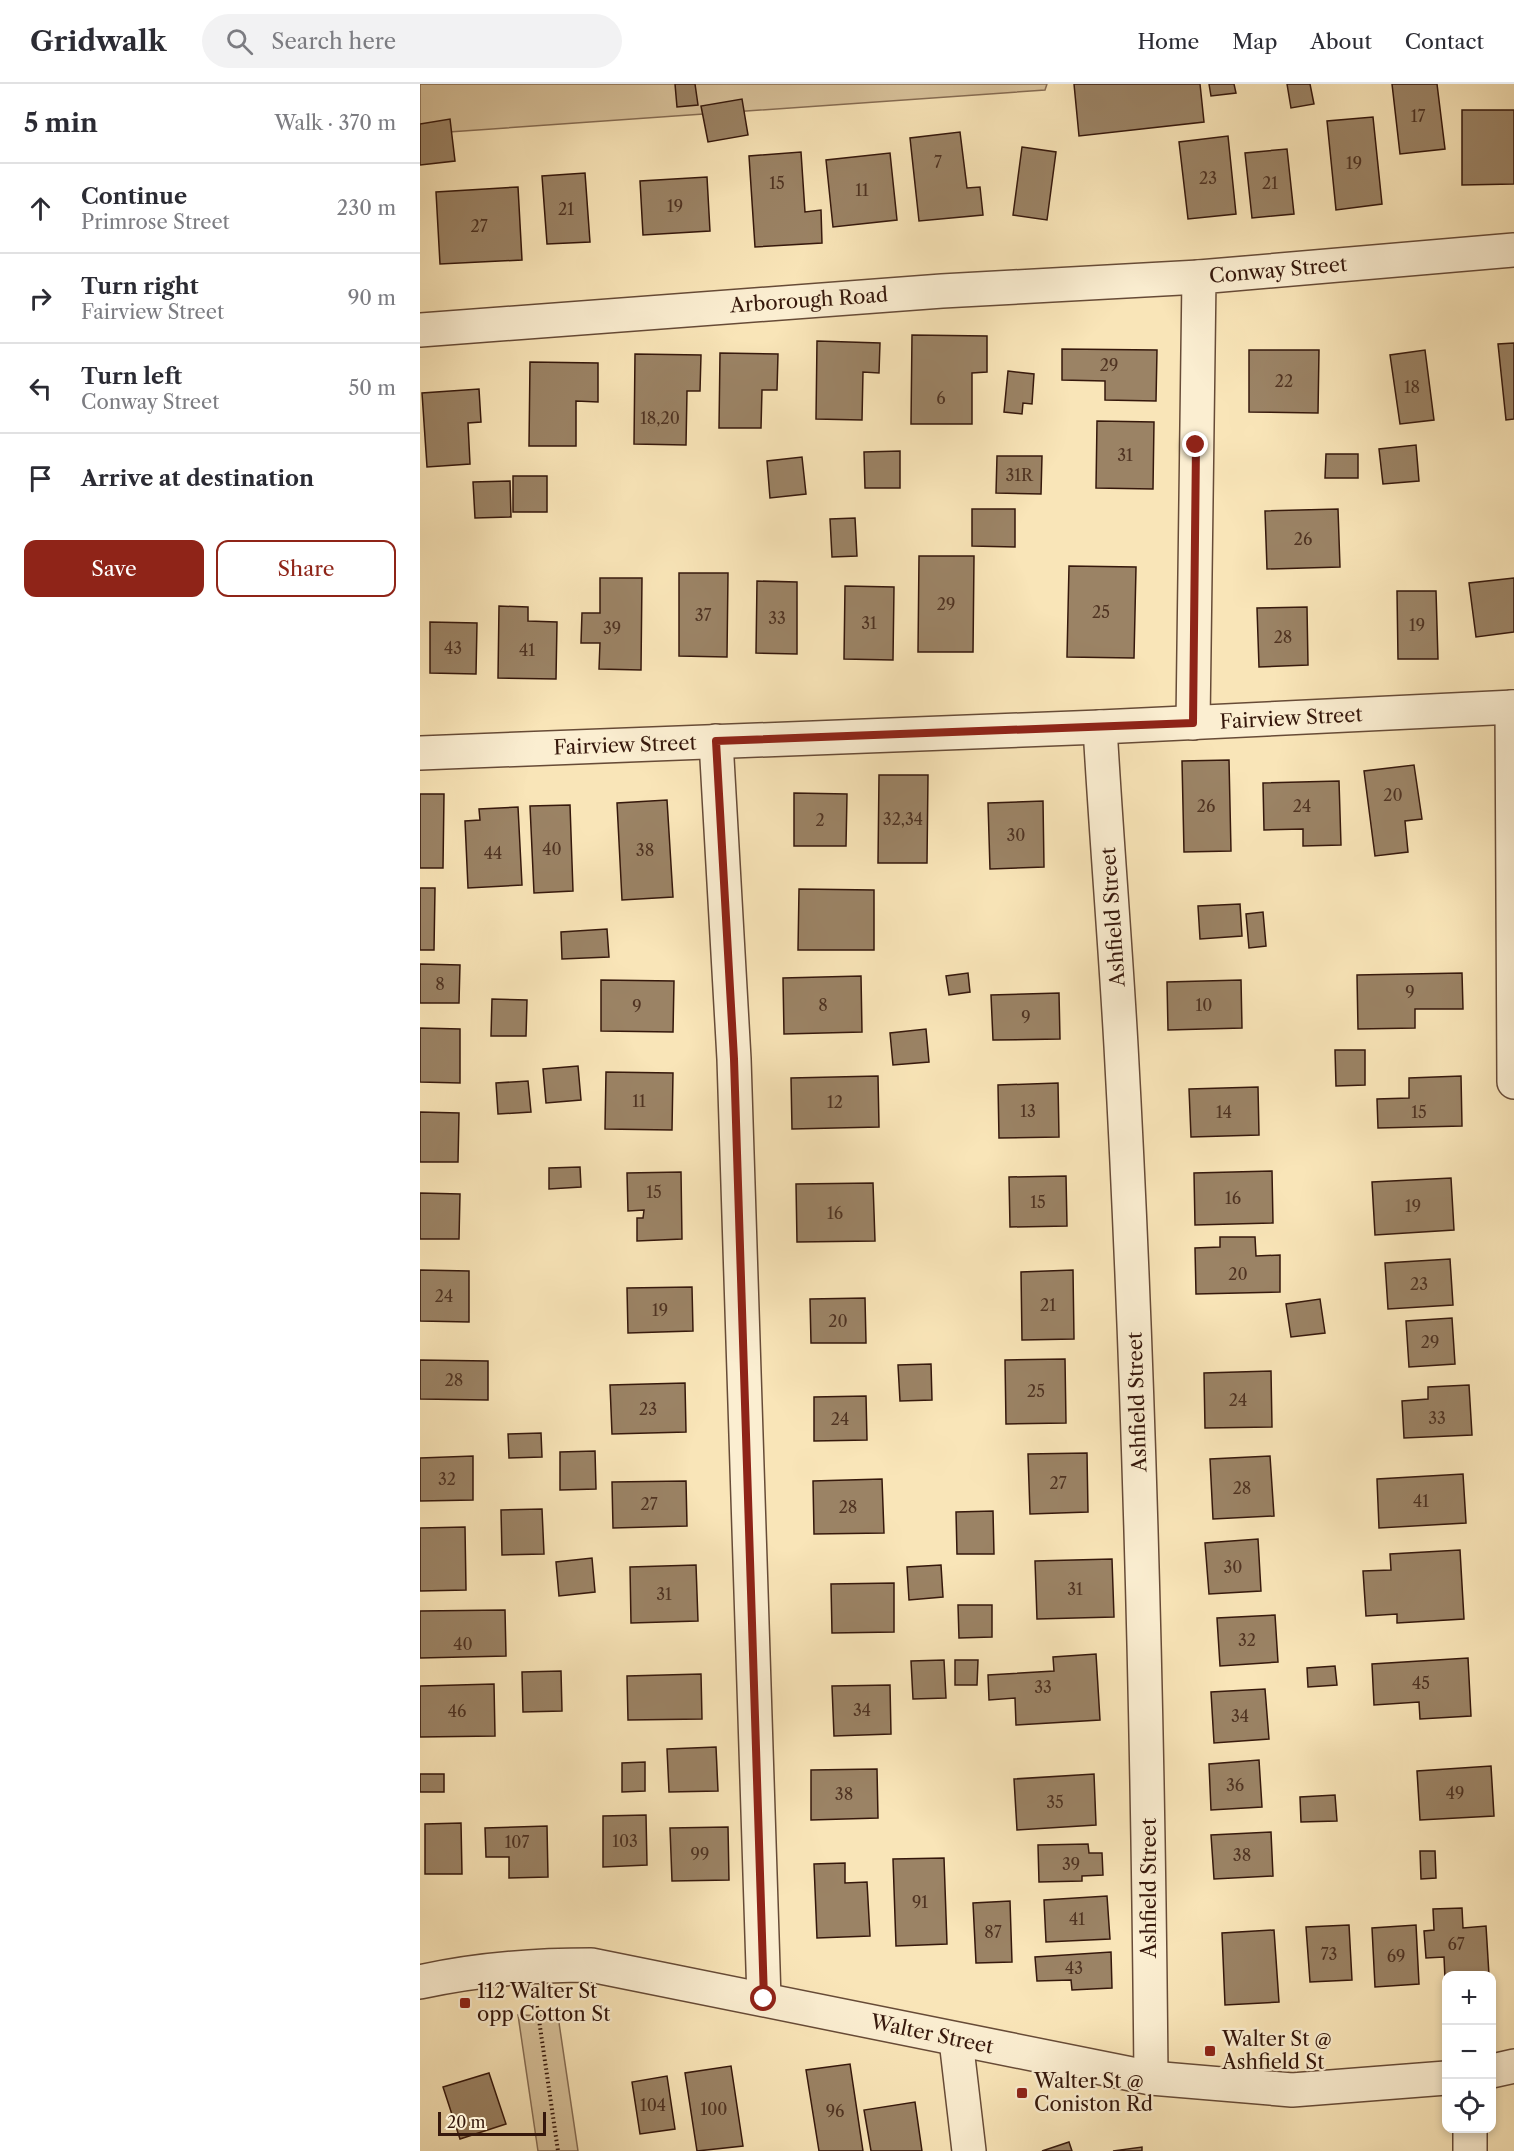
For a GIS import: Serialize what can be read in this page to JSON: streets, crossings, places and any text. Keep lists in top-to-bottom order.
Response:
{
  "streets": {
    "street": [
      "Conway Street",
      "Arborough Road",
      "Fairview Street",
      "Ashfield Street",
      "Walter Street"
    ]
  },
  "crossings": [
    ["Conway Street", "Arborough Road"],
    ["Conway Street", "Fairview Street"],
    ["Fairview Street", "Ashfield Street"],
    ["Ashfield Street", "Walter Street"]
  ],
  "places": {
    "transit": ["112 Walter St opp Cotton St", "Walter St @ Ashfield St", "Walter St @ Coniston Rd"]
  },
  "house_numbers": [
    "17",
    "7",
    "19",
    "23",
    "15",
    "21",
    "11",
    "19",
    "21",
    "27",
    "29",
    "22",
    "18",
    "6",
    "18,20",
    "31",
    "31R",
    "26",
    "29",
    "25",
    "37",
    "33",
    "31",
    "19",
    "39",
    "28",
    "43",
    "41",
    "20",
    "26",
    "24",
    "32,34",
    "2",
    "30",
    "40",
    "38",
    "44",
    "8",
    "9",
    "8",
    "10",
    "9",
    "9",
    "11",
    "12",
    "13",
    "14",
    "15",
    "15",
    "16",
    "15",
    "19",
    "16",
    "20",
    "23",
    "24",
    "21",
    "19",
    "20",
    "29",
    "28",
    "25",
    "24",
    "23",
    "33",
    "24",
    "32",
    "27",
    "28",
    "41",
    "27",
    "28",
    "30",
    "31",
    "31",
    "32",
    "40",
    "45",
    "33",
    "34",
    "46",
    "34",
    "36",
    "49",
    "38",
    "35",
    "103",
    "107",
    "99",
    "38",
    "39",
    "91",
    "41",
    "87",
    "67",
    "73",
    "69",
    "43",
    "104",
    "100",
    "96"
  ],
  "scale_bar": "20 m",
  "page": {
    "header": "Gridwalk",
    "search": "Search here",
    "nav": [
      "Home",
      "Map",
      "About",
      "Contact"
    ],
    "heading": ["5 min", "Walk · 370 m"],
    "list": [
      ["Continue", "Primrose Street", "230 m"],
      ["Turn right", "Fairview Street", "90 m"],
      ["Turn left", "Conway Street", "50 m"],
      "Arrive at destination"
    ],
    "buttons": ["Save", "Share"],
    "map_buttons": ["+", "−"],
    "scale": "20 m"
  }
}
